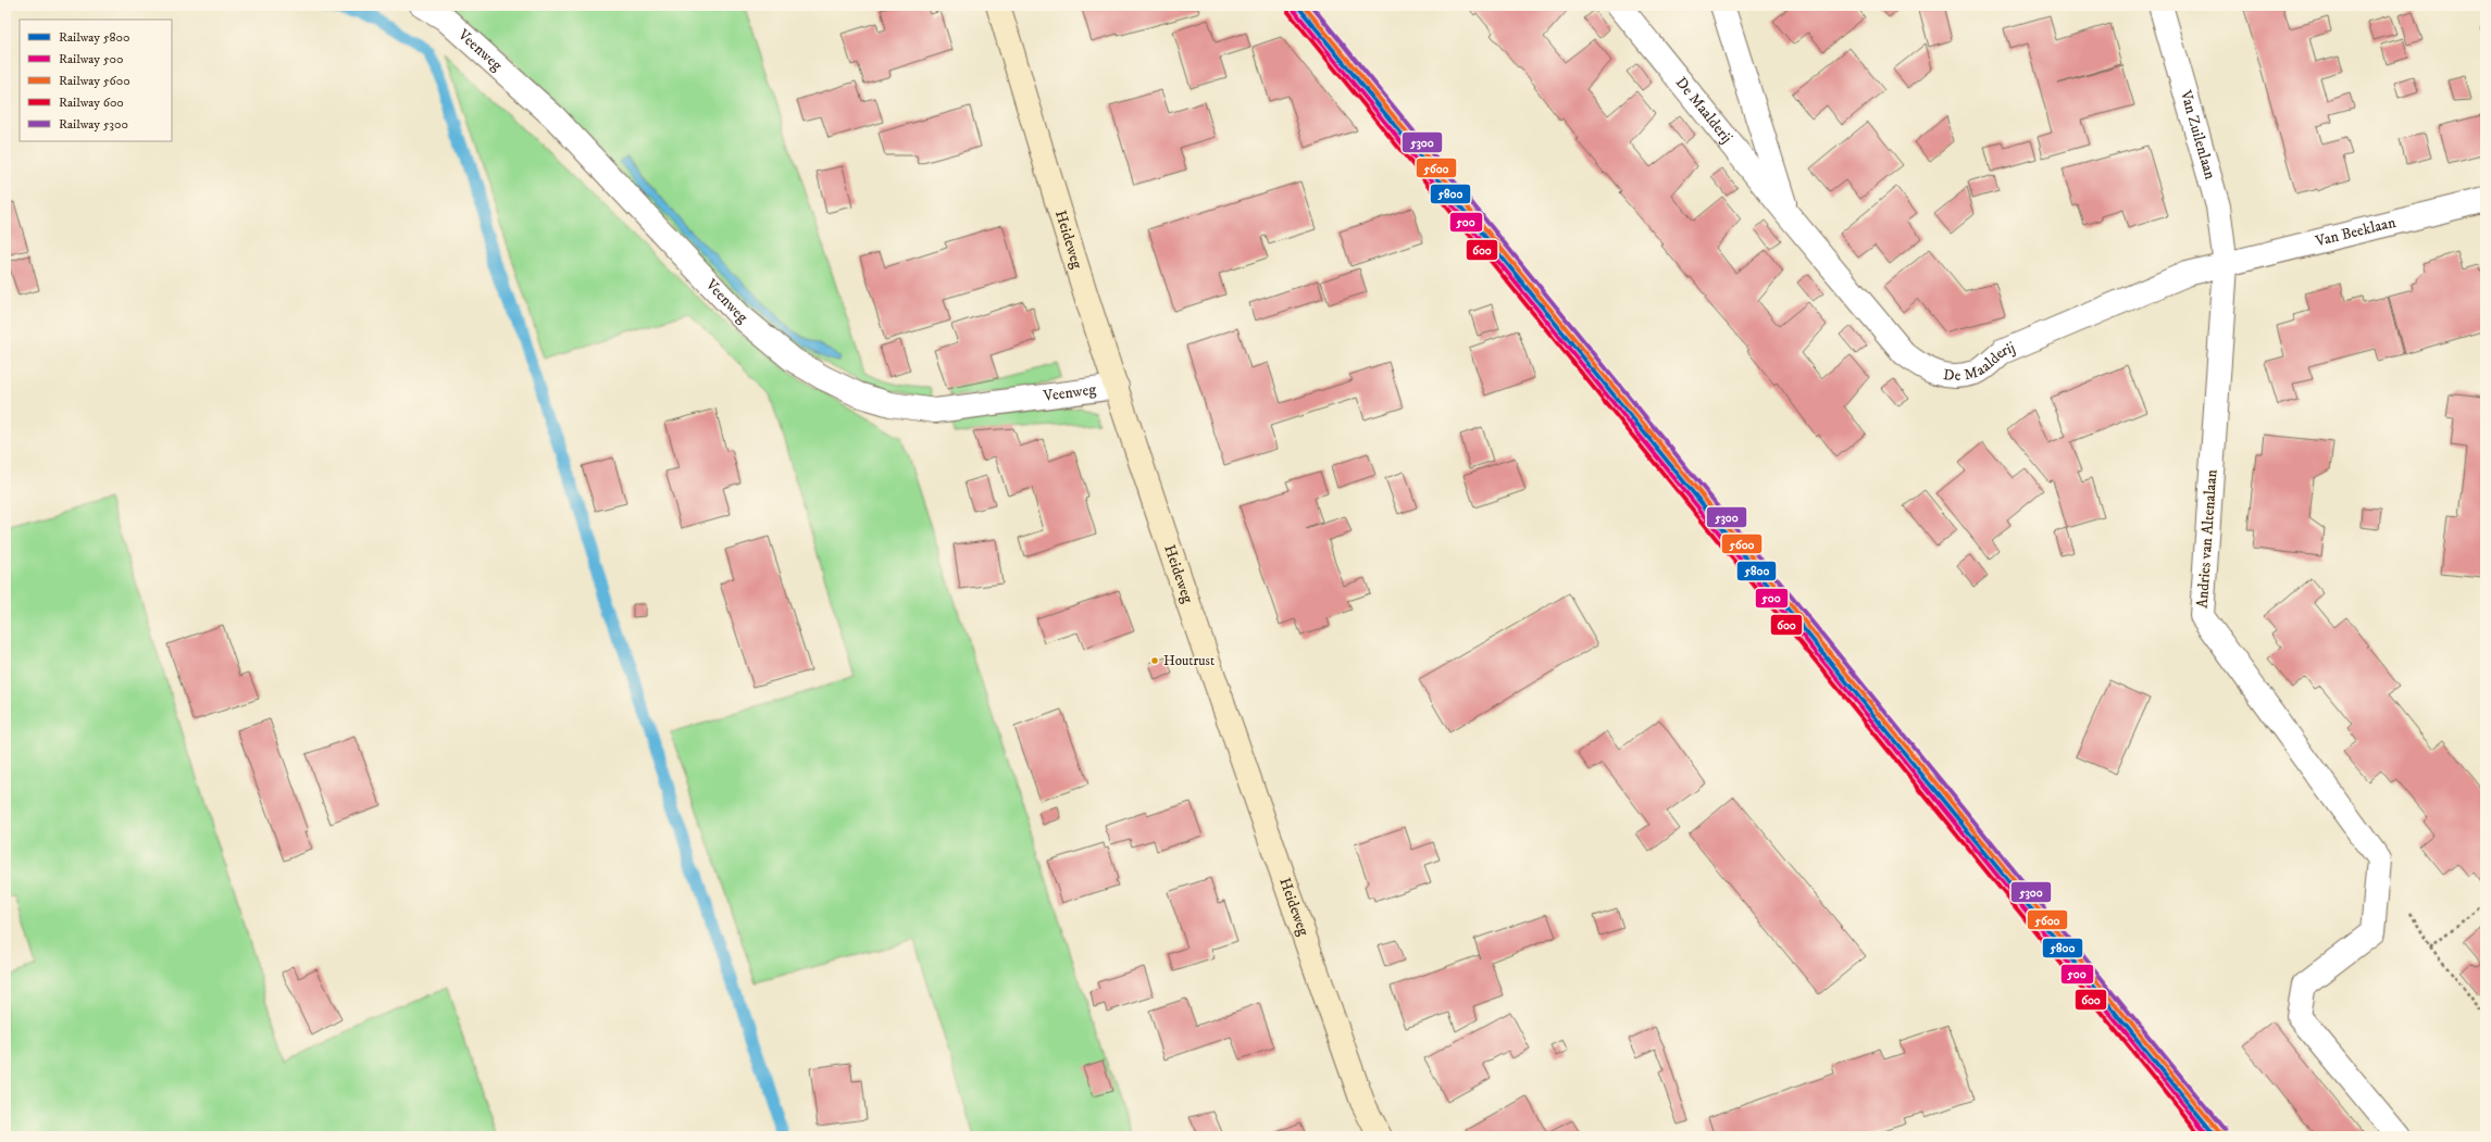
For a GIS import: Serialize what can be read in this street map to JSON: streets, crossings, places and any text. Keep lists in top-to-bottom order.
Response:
{
  "streets": {
    "street": [
      "Veenweg",
      "De Maalderij",
      "Van Zuilenlaan",
      "Van Beeklaan",
      "Heideweg",
      "Andries van Altenalaan"
    ]
  },
  "crossings": [
    ["Veenweg", "Heideweg"],
    ["De Maalderij", "Van Zuilenlaan"],
    ["De Maalderij", "Van Beeklaan"],
    ["De Maalderij", "Andries van Altenalaan"],
    ["Van Zuilenlaan", "Van Beeklaan"],
    ["Van Zuilenlaan", "Andries van Altenalaan"],
    ["Van Beeklaan", "Andries van Altenalaan"]
  ],
  "places": ["Houtrust"],
  "lines": [
    "rail line 5800",
    "rail line 5600",
    "rail line 5300",
    "rail line 500",
    "rail line 600"
  ],
  "legend": [
    "Railway 5800",
    "Railway 500",
    "Railway 5600",
    "Railway 600",
    "Railway 5300"
  ]
}
